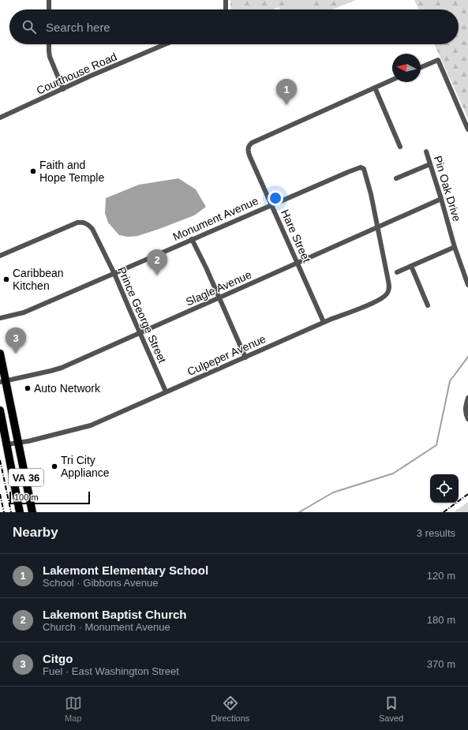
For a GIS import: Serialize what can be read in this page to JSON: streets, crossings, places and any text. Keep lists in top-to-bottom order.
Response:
{
  "streets": {
    "highway": ["VA 36"],
    "street": [
      "Courthouse Road",
      "Pin Oak Drive",
      "Monument Avenue",
      "Hare Street",
      "Slagle Avenue",
      "Prince George Street",
      "Culpeper Avenue"
    ]
  },
  "crossings": [
    ["Pin Oak Drive", "Slagle Avenue"],
    ["Monument Avenue", "Hare Street"],
    ["Monument Avenue", "Slagle Avenue"],
    ["Monument Avenue", "Prince George Street"],
    ["Monument Avenue", "Culpeper Avenue"],
    ["Hare Street", "Slagle Avenue"],
    ["Hare Street", "Culpeper Avenue"],
    ["Slagle Avenue", "Prince George Street"],
    ["Slagle Avenue", "Culpeper Avenue"],
    ["Slagle Avenue", "VA 36"],
    ["Prince George Street", "Culpeper Avenue"],
    ["Culpeper Avenue", "VA 36"]
  ],
  "places": [
    "Faith and Hope Temple",
    "Caribbean Kitchen",
    "Auto Network",
    "Tri City Appliance"
  ],
  "scale_bar": "100 m",
  "north": "left",
  "page": {
    "search": "Search here",
    "pins": ["1", "2", "3"],
    "scale": "100 m",
    "heading": ["Nearby", "3 results"],
    "list": [
      {
        "mark": "1",
        "name": "Lakemont Elementary School",
        "note": "School · Gibbons Avenue",
        "value": "120 m"
      },
      {
        "mark": "2",
        "name": "Lakemont Baptist Church",
        "note": "Church · Monument Avenue",
        "value": "180 m"
      },
      {
        "mark": "3",
        "name": "Citgo",
        "note": "Fuel · East Washington Street",
        "value": "370 m"
      }
    ],
    "nav": ["Map", "Directions", "Saved"]
  }
}
